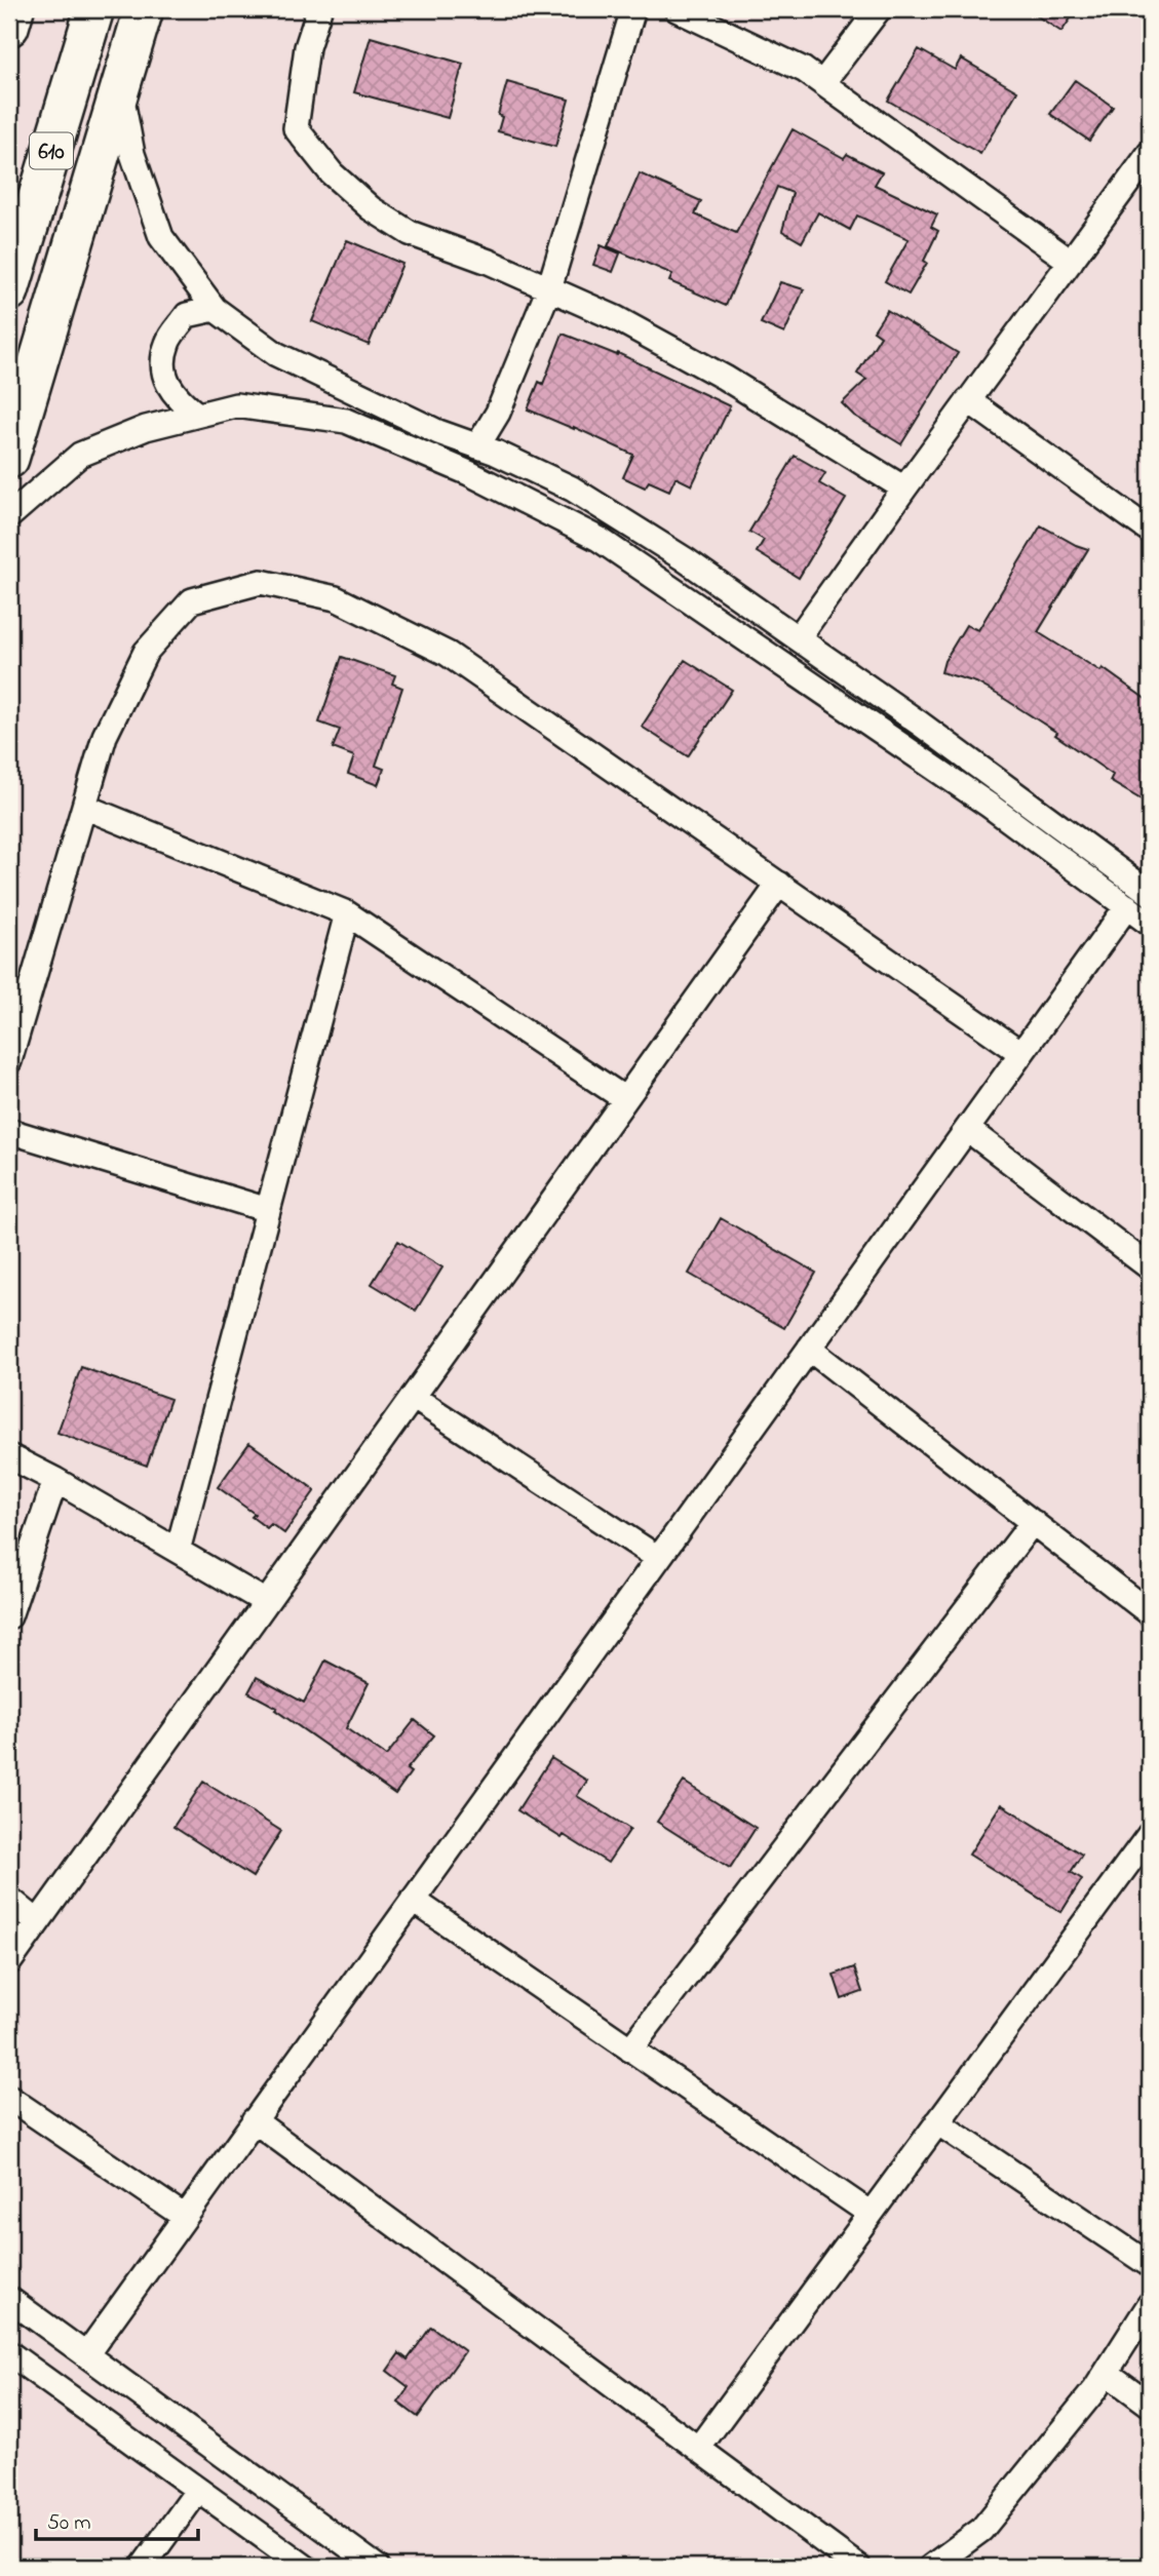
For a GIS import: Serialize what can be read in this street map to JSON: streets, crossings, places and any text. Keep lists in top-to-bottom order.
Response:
{
  "streets": {
    "main road": ["610"]
  },
  "scale_bar": "50 m"
}
